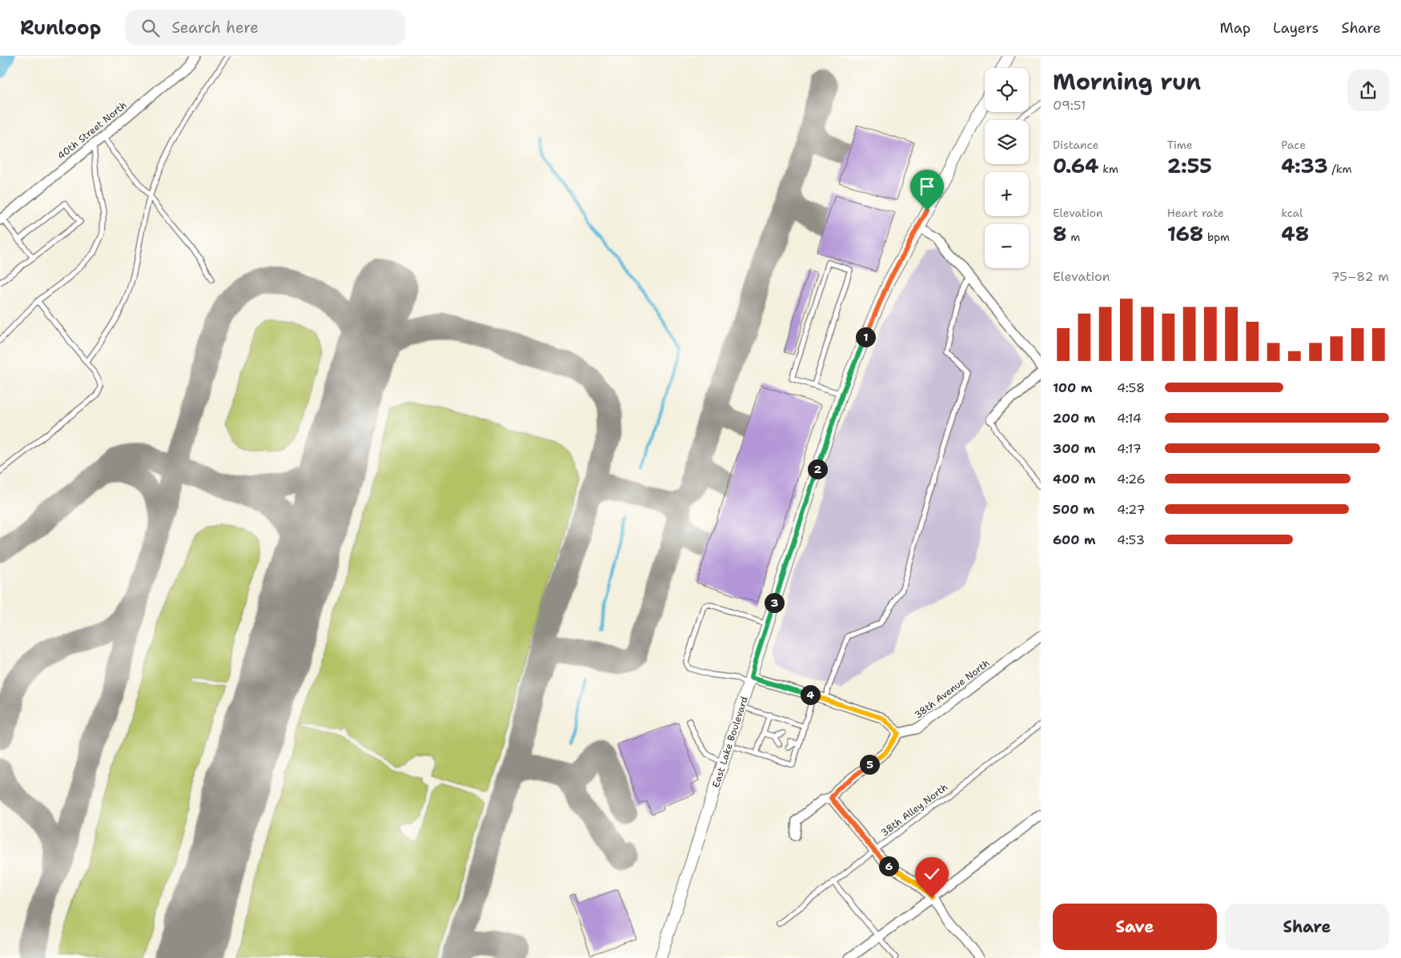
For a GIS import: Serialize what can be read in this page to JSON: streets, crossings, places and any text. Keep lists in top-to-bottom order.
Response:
{
  "streets": {
    "street": ["40th Street North", "38th Avenue North", "East Lake Boulevard"],
    "lane": ["38th Alley North"]
  },
  "page": {
    "header": "Runloop",
    "search": "Search here",
    "nav": ["Map", "Layers", "Share"],
    "heading": ["Morning run", "09:51"],
    "map_buttons": ["+", "−"],
    "stats": [
      ["Distance", "0.64 km"],
      ["Time", "2:55"],
      ["Pace", "4:33 /km"],
      ["Elevation", "8 m"],
      ["Heart rate", "168 bpm"],
      ["kcal", "48"]
    ],
    "chart": ["Elevation", "75–82 m"],
    "pins": [
      "1",
      "2",
      "3",
      "4",
      "5",
      "6"
    ],
    "list": [
      {
        "name": "100 m",
        "note": "4:58"
      },
      {
        "name": "200 m",
        "note": "4:14"
      },
      {
        "name": "300 m",
        "note": "4:17"
      },
      {
        "name": "400 m",
        "note": "4:26"
      },
      {
        "name": "500 m",
        "note": "4:27"
      },
      {
        "name": "600 m",
        "note": "4:53"
      }
    ],
    "buttons": ["Save", "Share"]
  }
}
